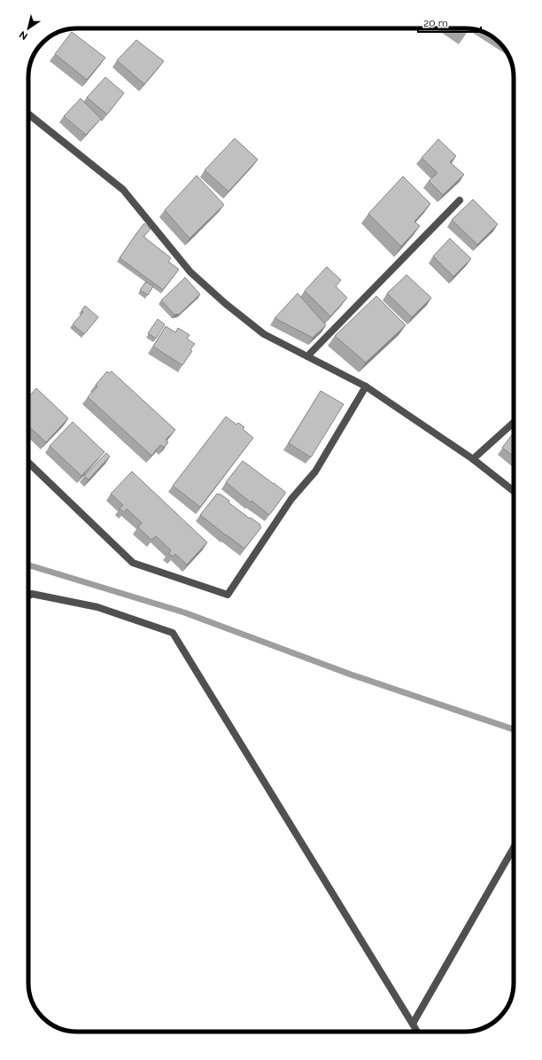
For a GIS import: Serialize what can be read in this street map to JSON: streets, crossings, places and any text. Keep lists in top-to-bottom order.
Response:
{
  "scale_bar": "20 m",
  "north": "bottom left"
}
